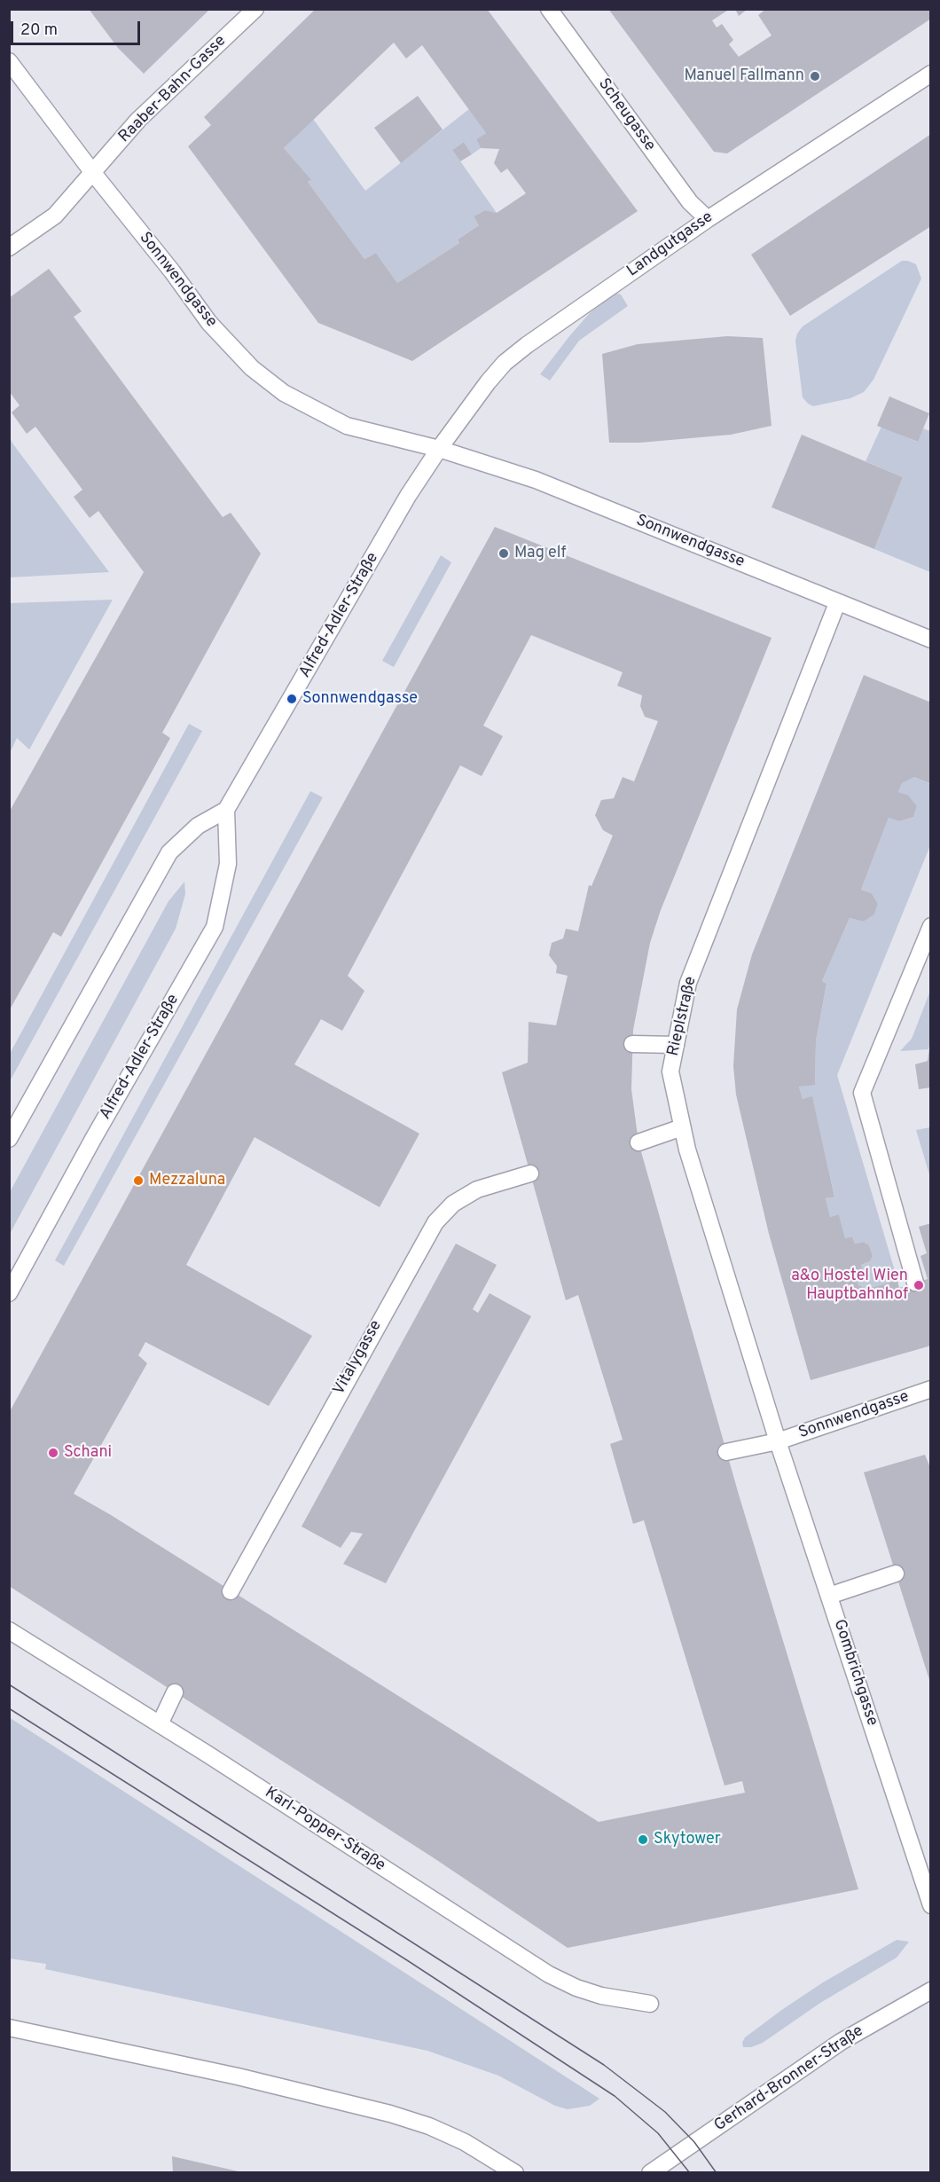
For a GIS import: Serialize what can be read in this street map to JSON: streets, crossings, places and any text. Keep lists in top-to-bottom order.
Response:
{
  "streets": {
    "street": [
      "Raaber-Bahn-Gasse",
      "Scheugasse",
      "Landgutgasse",
      "Sonnwendgasse",
      "Alfred-Adler-Straße",
      "Rieplstraße",
      "Vitalygasse",
      "Gombrichgasse",
      "Karl-Popper-Straße",
      "Gerhard-Bronner-Straße"
    ]
  },
  "crossings": [
    ["Raaber-Bahn-Gasse", "Sonnwendgasse"],
    ["Scheugasse", "Landgutgasse"],
    ["Landgutgasse", "Sonnwendgasse"],
    ["Landgutgasse", "Alfred-Adler-Straße"],
    ["Sonnwendgasse", "Alfred-Adler-Straße"],
    ["Sonnwendgasse", "Rieplstraße"],
    ["Sonnwendgasse", "Gombrichgasse"],
    ["Rieplstraße", "Gombrichgasse"]
  ],
  "places": [
    "Manuel Fallmann",
    "Mag elf",
    "Sonnwendgasse",
    "Mezzaluna",
    "a&o Hostel Wien Hauptbahnhof",
    "Schani",
    "Skytower"
  ],
  "scale_bar": "20 m"
}
